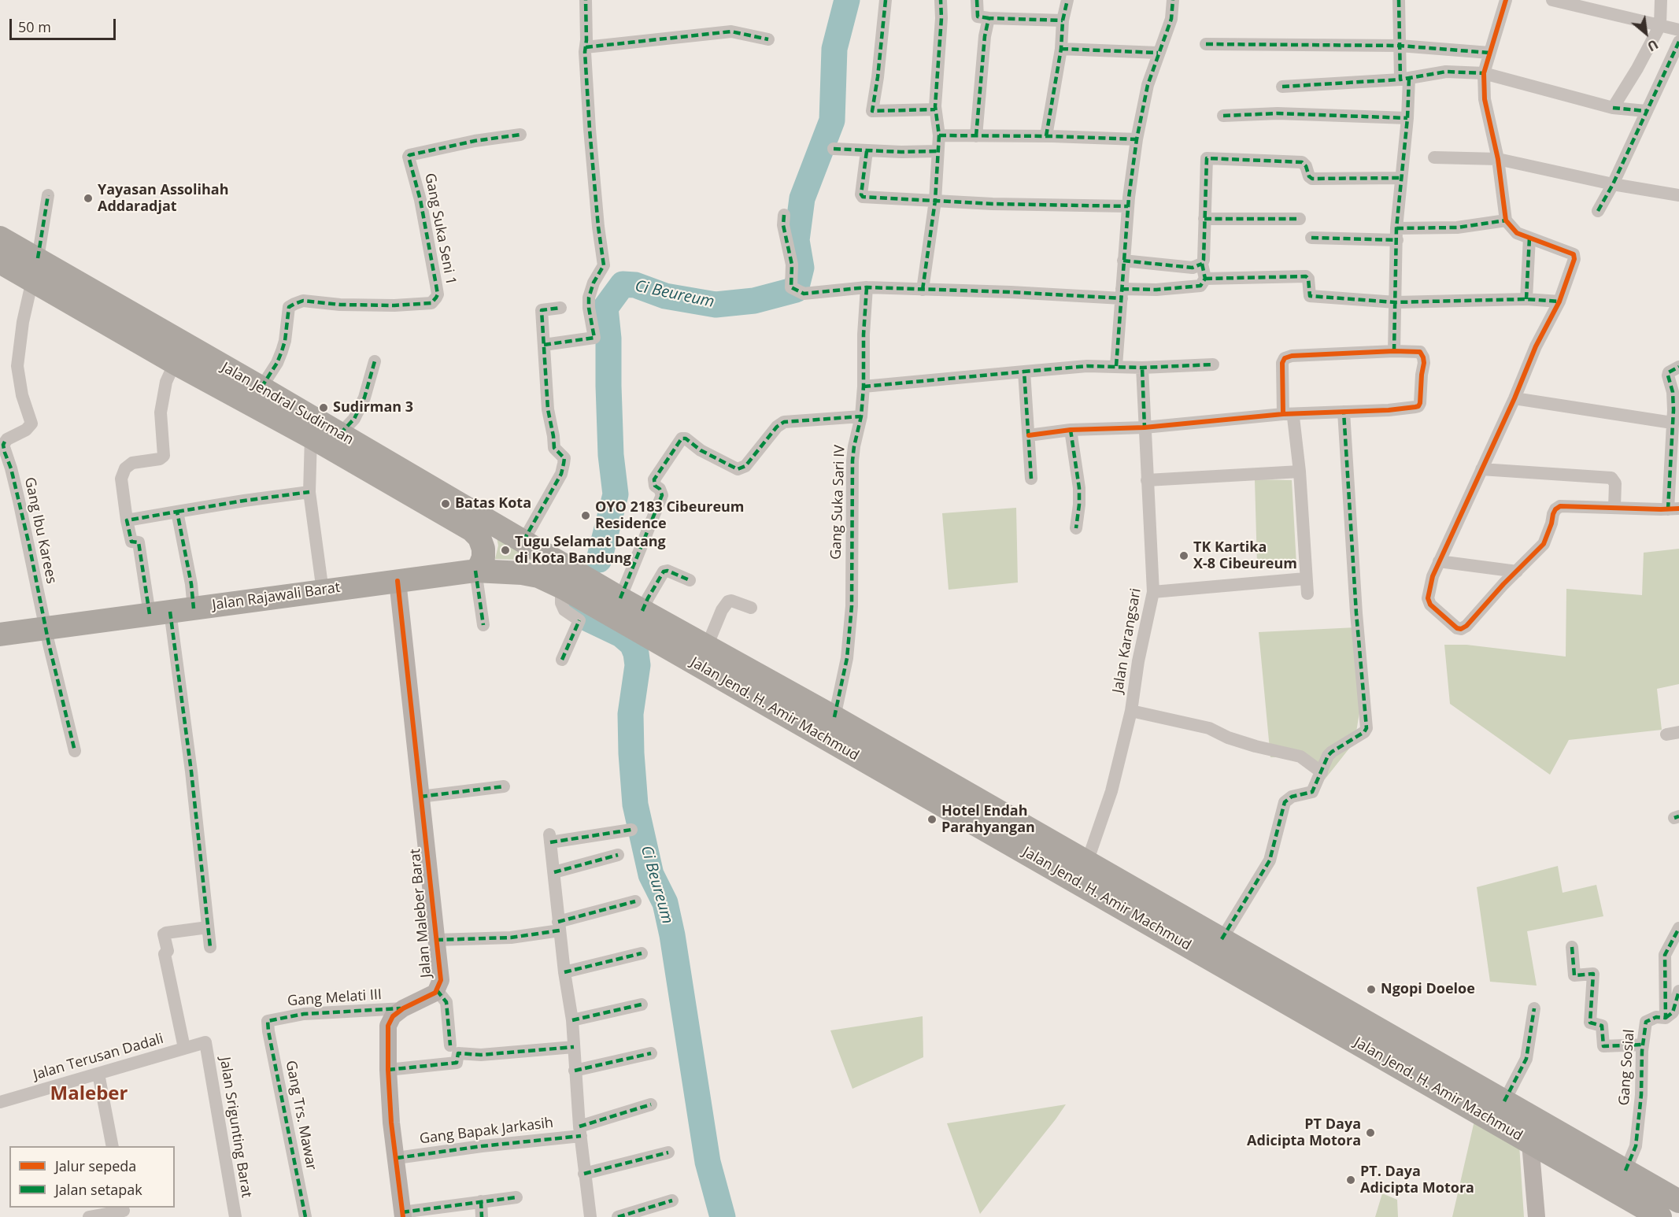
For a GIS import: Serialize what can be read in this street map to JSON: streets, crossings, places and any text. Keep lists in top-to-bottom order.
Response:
{
  "streets": {
    "highway": ["Jalan Jendral Sudirman", "Jalan Rajawali Barat", "Jalan Jend. H. Amir Machmud"],
    "street": [
      "Gang Suka Seni 1",
      "Gang Suka Sari IV",
      "Gang Ibu Karees",
      "Jalan Karangsari",
      "Jalan Maleber Barat",
      "Gang Melati III",
      "Jalan Terusan Dadali",
      "Gang Sosial",
      "Gang Trs. Mawar",
      "Jalan Srigunting Barat",
      "Gang Bapak Jarkasih"
    ]
  },
  "crossings": [
    ["Gang Suka Seni 1", "Jalan Jendral Sudirman"],
    ["Jalan Jendral Sudirman", "Gang Ibu Karees"],
    ["Jalan Jendral Sudirman", "Jalan Rajawali Barat"],
    ["Jalan Jendral Sudirman", "Jalan Jend. H. Amir Machmud"],
    ["Gang Suka Sari IV", "Jalan Jend. H. Amir Machmud"],
    ["Gang Ibu Karees", "Jalan Rajawali Barat"],
    ["Jalan Rajawali Barat", "Jalan Jend. H. Amir Machmud"],
    ["Jalan Rajawali Barat", "Jalan Maleber Barat"],
    ["Jalan Karangsari", "Jalan Jend. H. Amir Machmud"],
    ["Jalan Jend. H. Amir Machmud", "Gang Sosial"],
    ["Jalan Maleber Barat", "Gang Melati III"],
    ["Jalan Maleber Barat", "Gang Bapak Jarkasih"],
    ["Gang Melati III", "Gang Trs. Mawar"],
    ["Jalan Terusan Dadali", "Jalan Srigunting Barat"]
  ],
  "districts": ["Maleber"],
  "water": ["Ci Beureum"],
  "places": [
    "Yayasan Assolihah Addaradjat",
    "Sudirman 3",
    "Batas Kota",
    "OYO 2183 Cibeureum Residence",
    "Tugu Selamat Datang di Kota Bandung",
    "TK Kartika X-8 Cibeureum",
    "Hotel Endah Parahyangan",
    "Ngopi Doeloe",
    "PT Daya Adicipta Motora",
    "PT. Daya Adicipta Motora"
  ],
  "legend": ["Jalur sepeda", "Jalan setapak"],
  "scale_bar": "50 m",
  "north": "bottom right"
}
